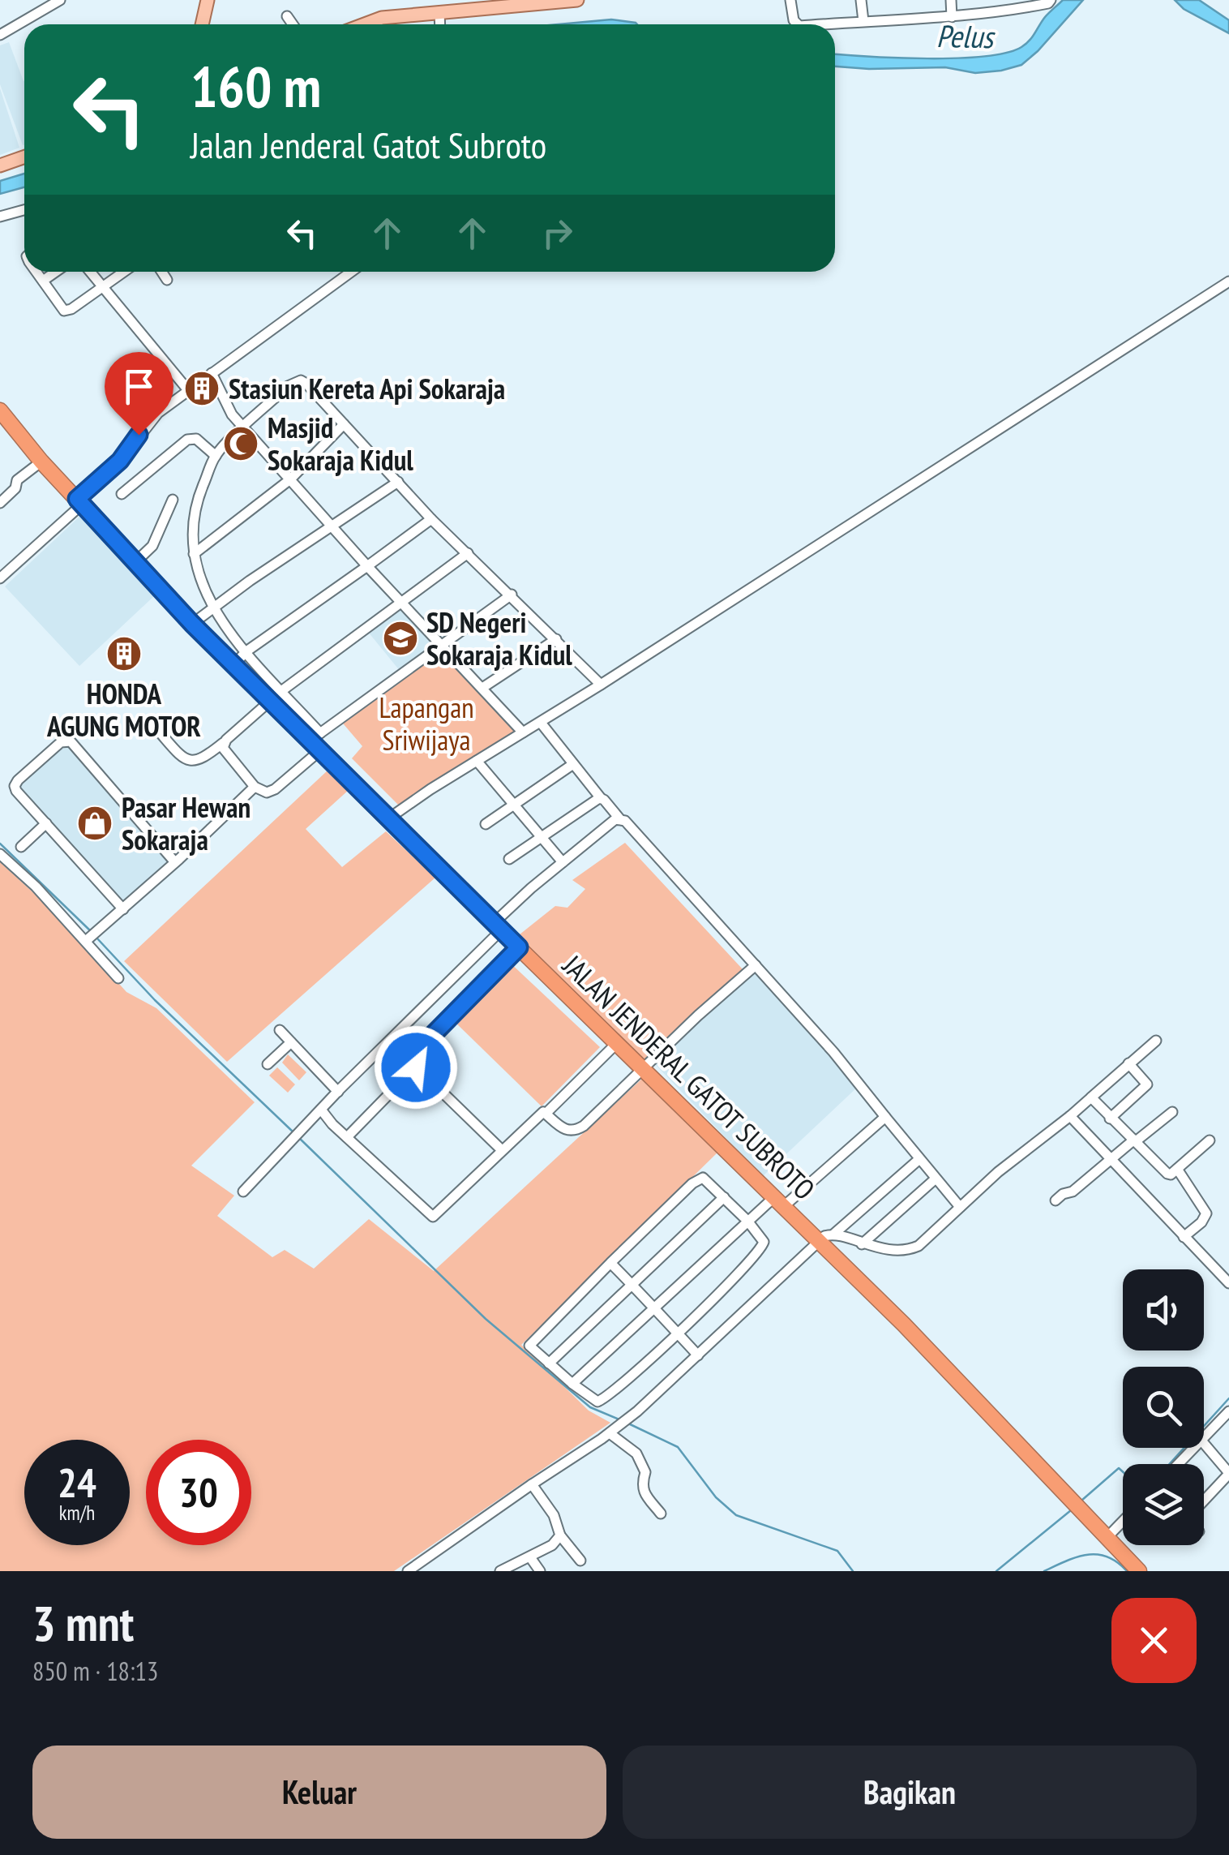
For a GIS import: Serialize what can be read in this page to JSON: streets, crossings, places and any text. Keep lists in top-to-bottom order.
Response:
{
  "streets": {
    "highway": ["JALAN JENDERAL GATOT SUBROTO"]
  },
  "water": ["Pelus"],
  "parks": ["Lapangan Sriwijaya"],
  "places": {
    "building": ["Stasiun Kereta Api Sokaraja", "HONDA AGUNG MOTOR"],
    "mosque": ["Masjid Sokaraja Kidul"],
    "school or university": ["SD Negeri Sokaraja Kidul"],
    "shop": ["Pasar Hewan Sokaraja"]
  },
  "page": {
    "turn": ["160 m", "Jalan Jenderal Gatot Subroto"],
    "speed": "24 km/h",
    "limit": "30",
    "heading": ["3 mnt", "850 m · 18:13"],
    "buttons": ["Keluar", "Bagikan"]
  }
}
